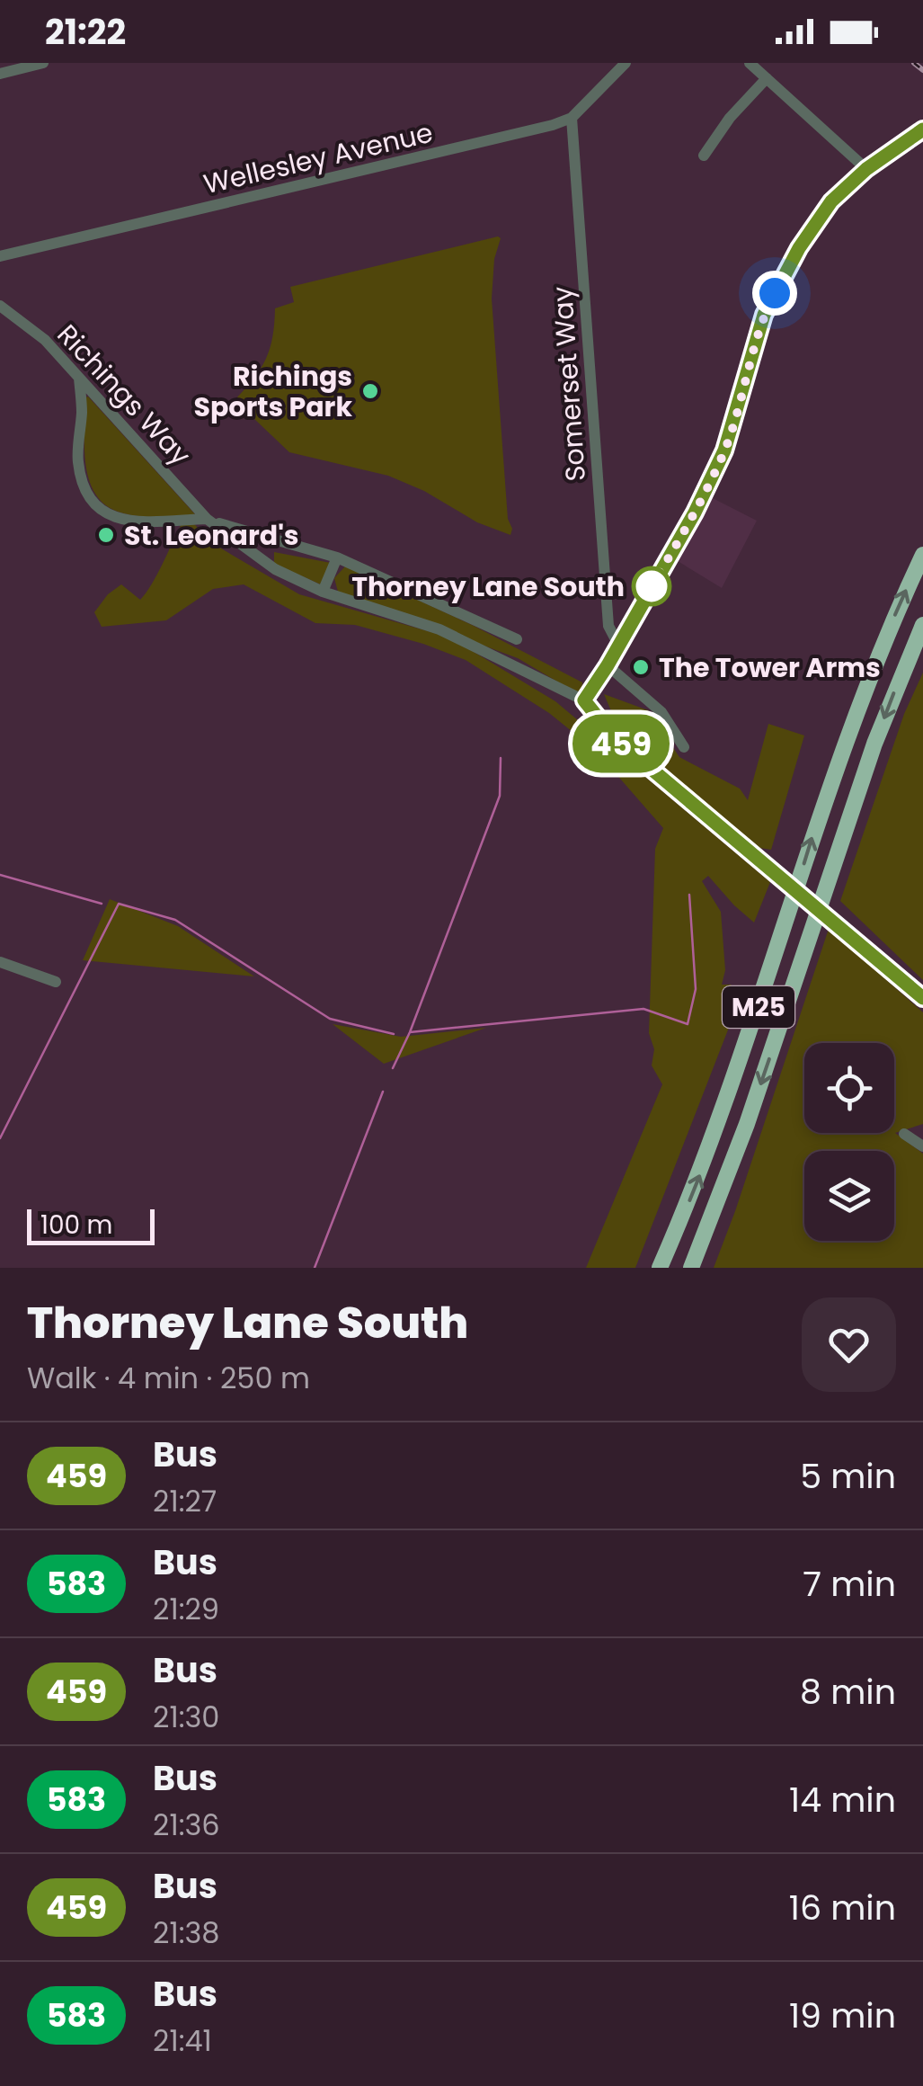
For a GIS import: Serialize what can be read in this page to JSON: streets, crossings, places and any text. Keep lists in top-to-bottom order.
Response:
{
  "streets": {
    "highway": ["M25"],
    "street": ["Wellesley Avenue", "Somerset Way", "Richings Way"]
  },
  "crossings": [
    ["Wellesley Avenue", "Somerset Way"]
  ],
  "places": [
    "Richings Sports Park",
    "St. Leonard's",
    "Thorney Lane South",
    "The Tower Arms"
  ],
  "lines": ["bus line 459"],
  "scale_bar": "100 m",
  "page": {
    "status": "21:22",
    "on_map": "459",
    "scale": "100 m",
    "heading": ["Thorney Lane South", "Walk · 4 min · 250 m"],
    "list": [
      {
        "mark": "459",
        "name": "Bus",
        "note": "21:27",
        "value": "5 min"
      },
      {
        "mark": "583",
        "name": "Bus",
        "note": "21:29",
        "value": "7 min"
      },
      {
        "mark": "459",
        "name": "Bus",
        "note": "21:30",
        "value": "8 min"
      },
      {
        "mark": "583",
        "name": "Bus",
        "note": "21:36",
        "value": "14 min"
      },
      {
        "mark": "459",
        "name": "Bus",
        "note": "21:38",
        "value": "16 min"
      },
      {
        "mark": "583",
        "name": "Bus",
        "note": "21:41",
        "value": "19 min"
      }
    ]
  }
}
